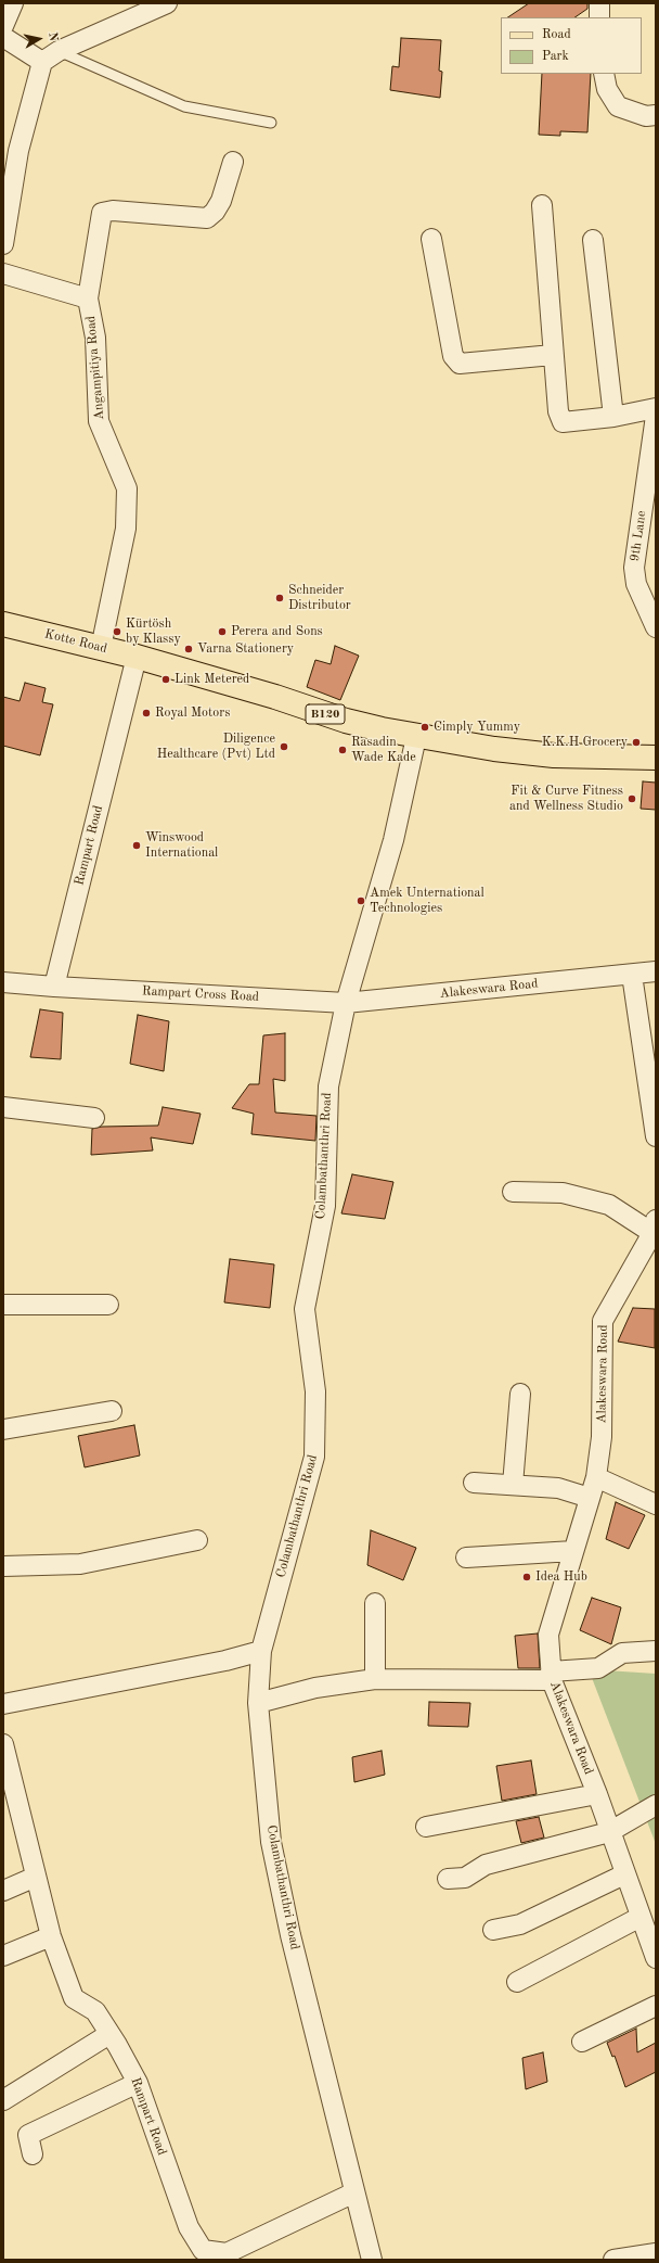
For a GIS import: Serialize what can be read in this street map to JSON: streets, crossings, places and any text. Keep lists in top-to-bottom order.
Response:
{
  "streets": {
    "main road": ["Kotte Road", "B120"],
    "street": [
      "Angampitiya Road",
      "9th Lane",
      "Rampart Road",
      "Alakeswara Road",
      "Rampart Cross Road",
      "Colambathanthri Road"
    ]
  },
  "crossings": [
    ["Angampitiya Road", "Kotte Road"],
    ["Kotte Road", "Rampart Road"],
    ["Kotte Road", "Colambathanthri Road"],
    ["Rampart Road", "Rampart Cross Road"],
    ["Rampart Road", "Colambathanthri Road"],
    ["Alakeswara Road", "Rampart Cross Road"],
    ["Alakeswara Road", "Colambathanthri Road"],
    ["Rampart Cross Road", "Colambathanthri Road"]
  ],
  "places": [
    "Schneider Distributor",
    "Kürtösh by Klassy",
    "Perera and Sons",
    "Varna Stationery",
    "Link Metered",
    "Royal Motors",
    "Cimply Yummy",
    "K.K.H Grocery",
    "Diligence Healthcare (Pvt) Ltd",
    "Rasadin Wade Kade",
    "Fit & Curve Fitness and Wellness Studio",
    "Winswood International",
    "Amek Unternational Technologies",
    "Idea Hub"
  ],
  "legend": ["Road", "Park"],
  "north": "right"
}
